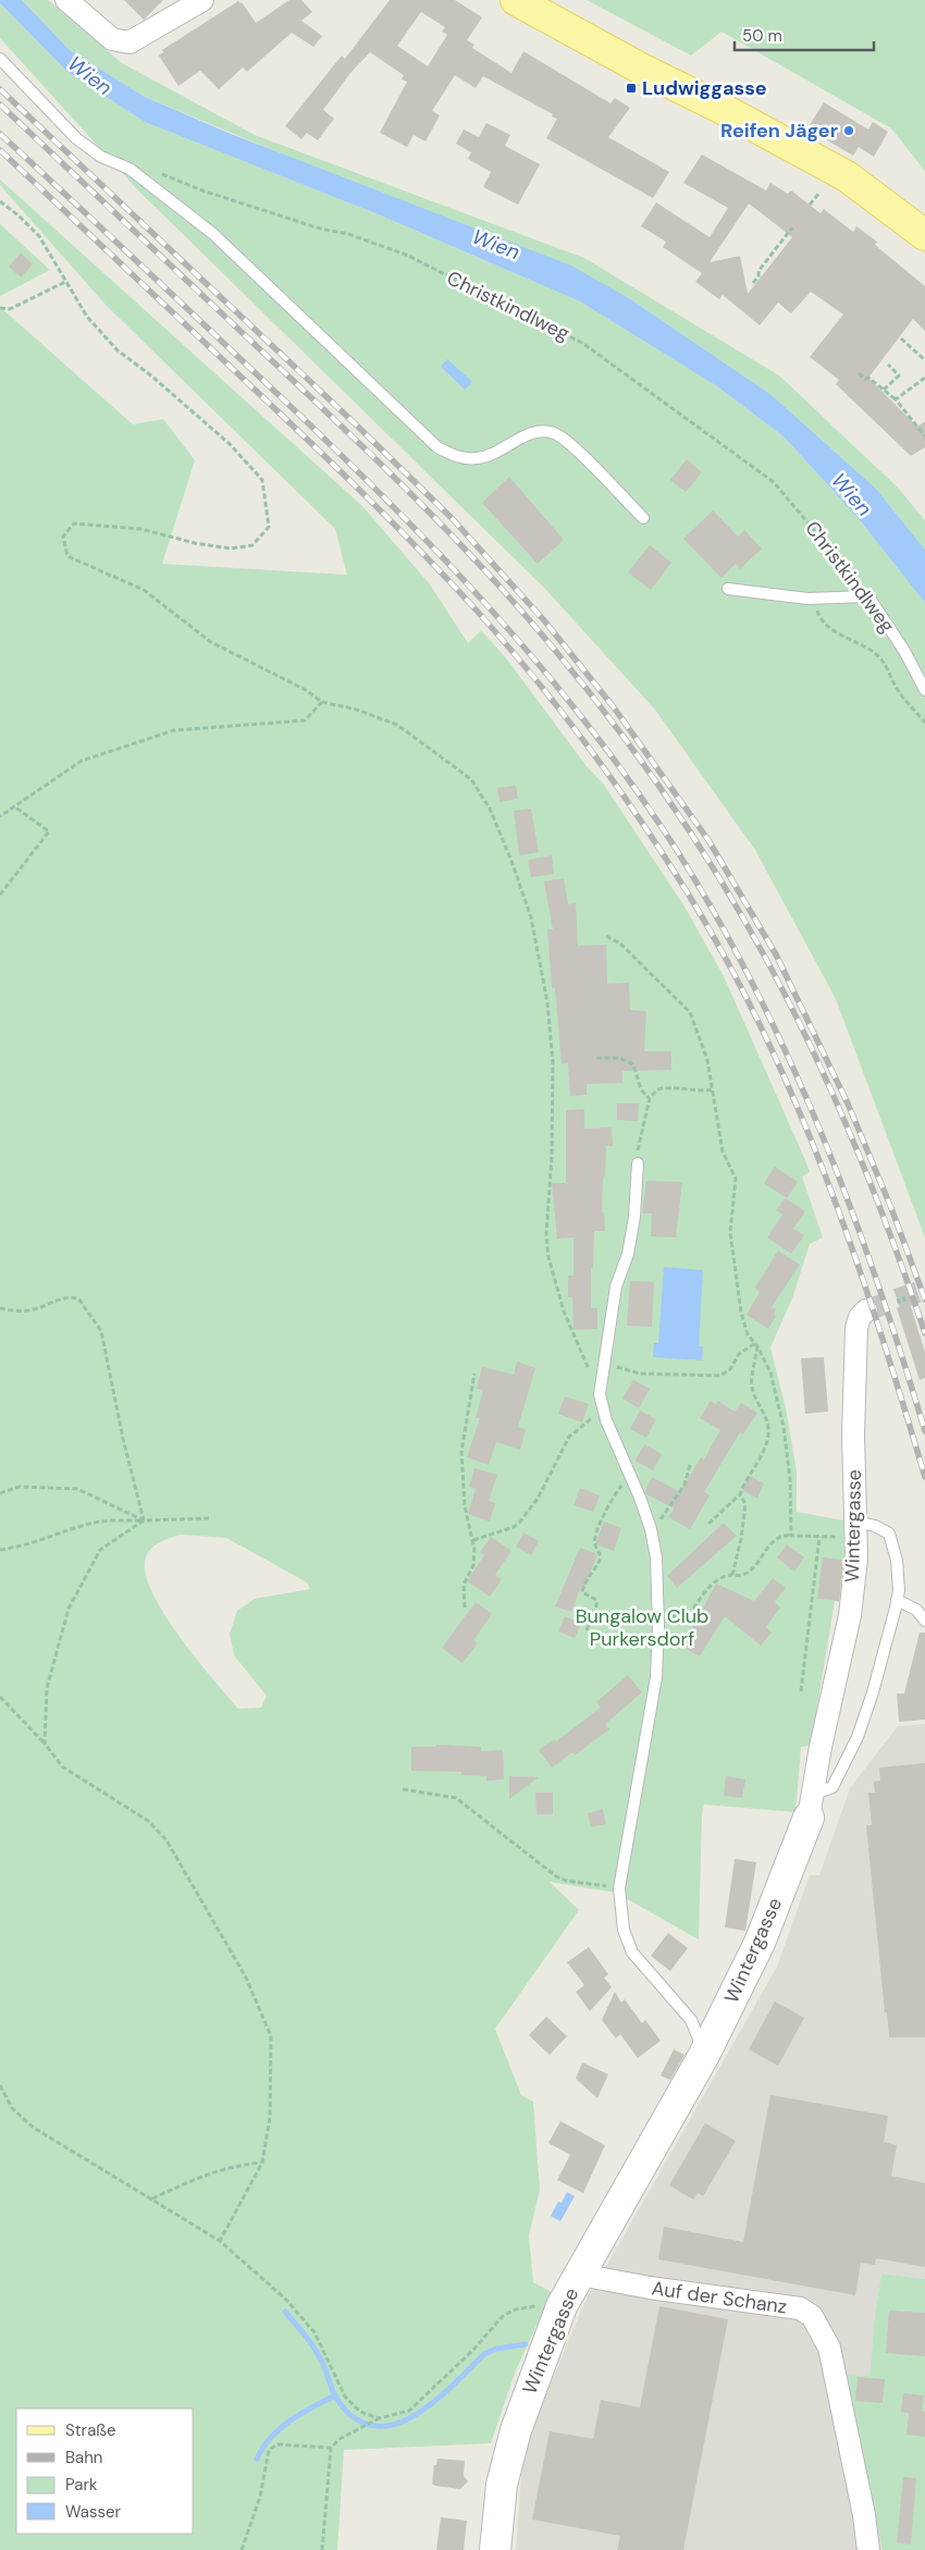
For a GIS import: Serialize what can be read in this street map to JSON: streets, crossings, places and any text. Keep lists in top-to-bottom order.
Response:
{
  "streets": {
    "street": ["Wintergasse", "Auf der Schanz"],
    "lane": ["Christkindlweg"]
  },
  "crossings": [
    ["Wintergasse", "Auf der Schanz"]
  ],
  "water": ["Wien"],
  "parks": ["Bungalow Club Purkersdorf"],
  "places": {
    "transit": ["Ludwiggasse"],
    "other": ["Reifen Jäger"]
  },
  "legend": [
    "Straße",
    "Bahn",
    "Park",
    "Wasser"
  ],
  "scale_bar": "50 m"
}
